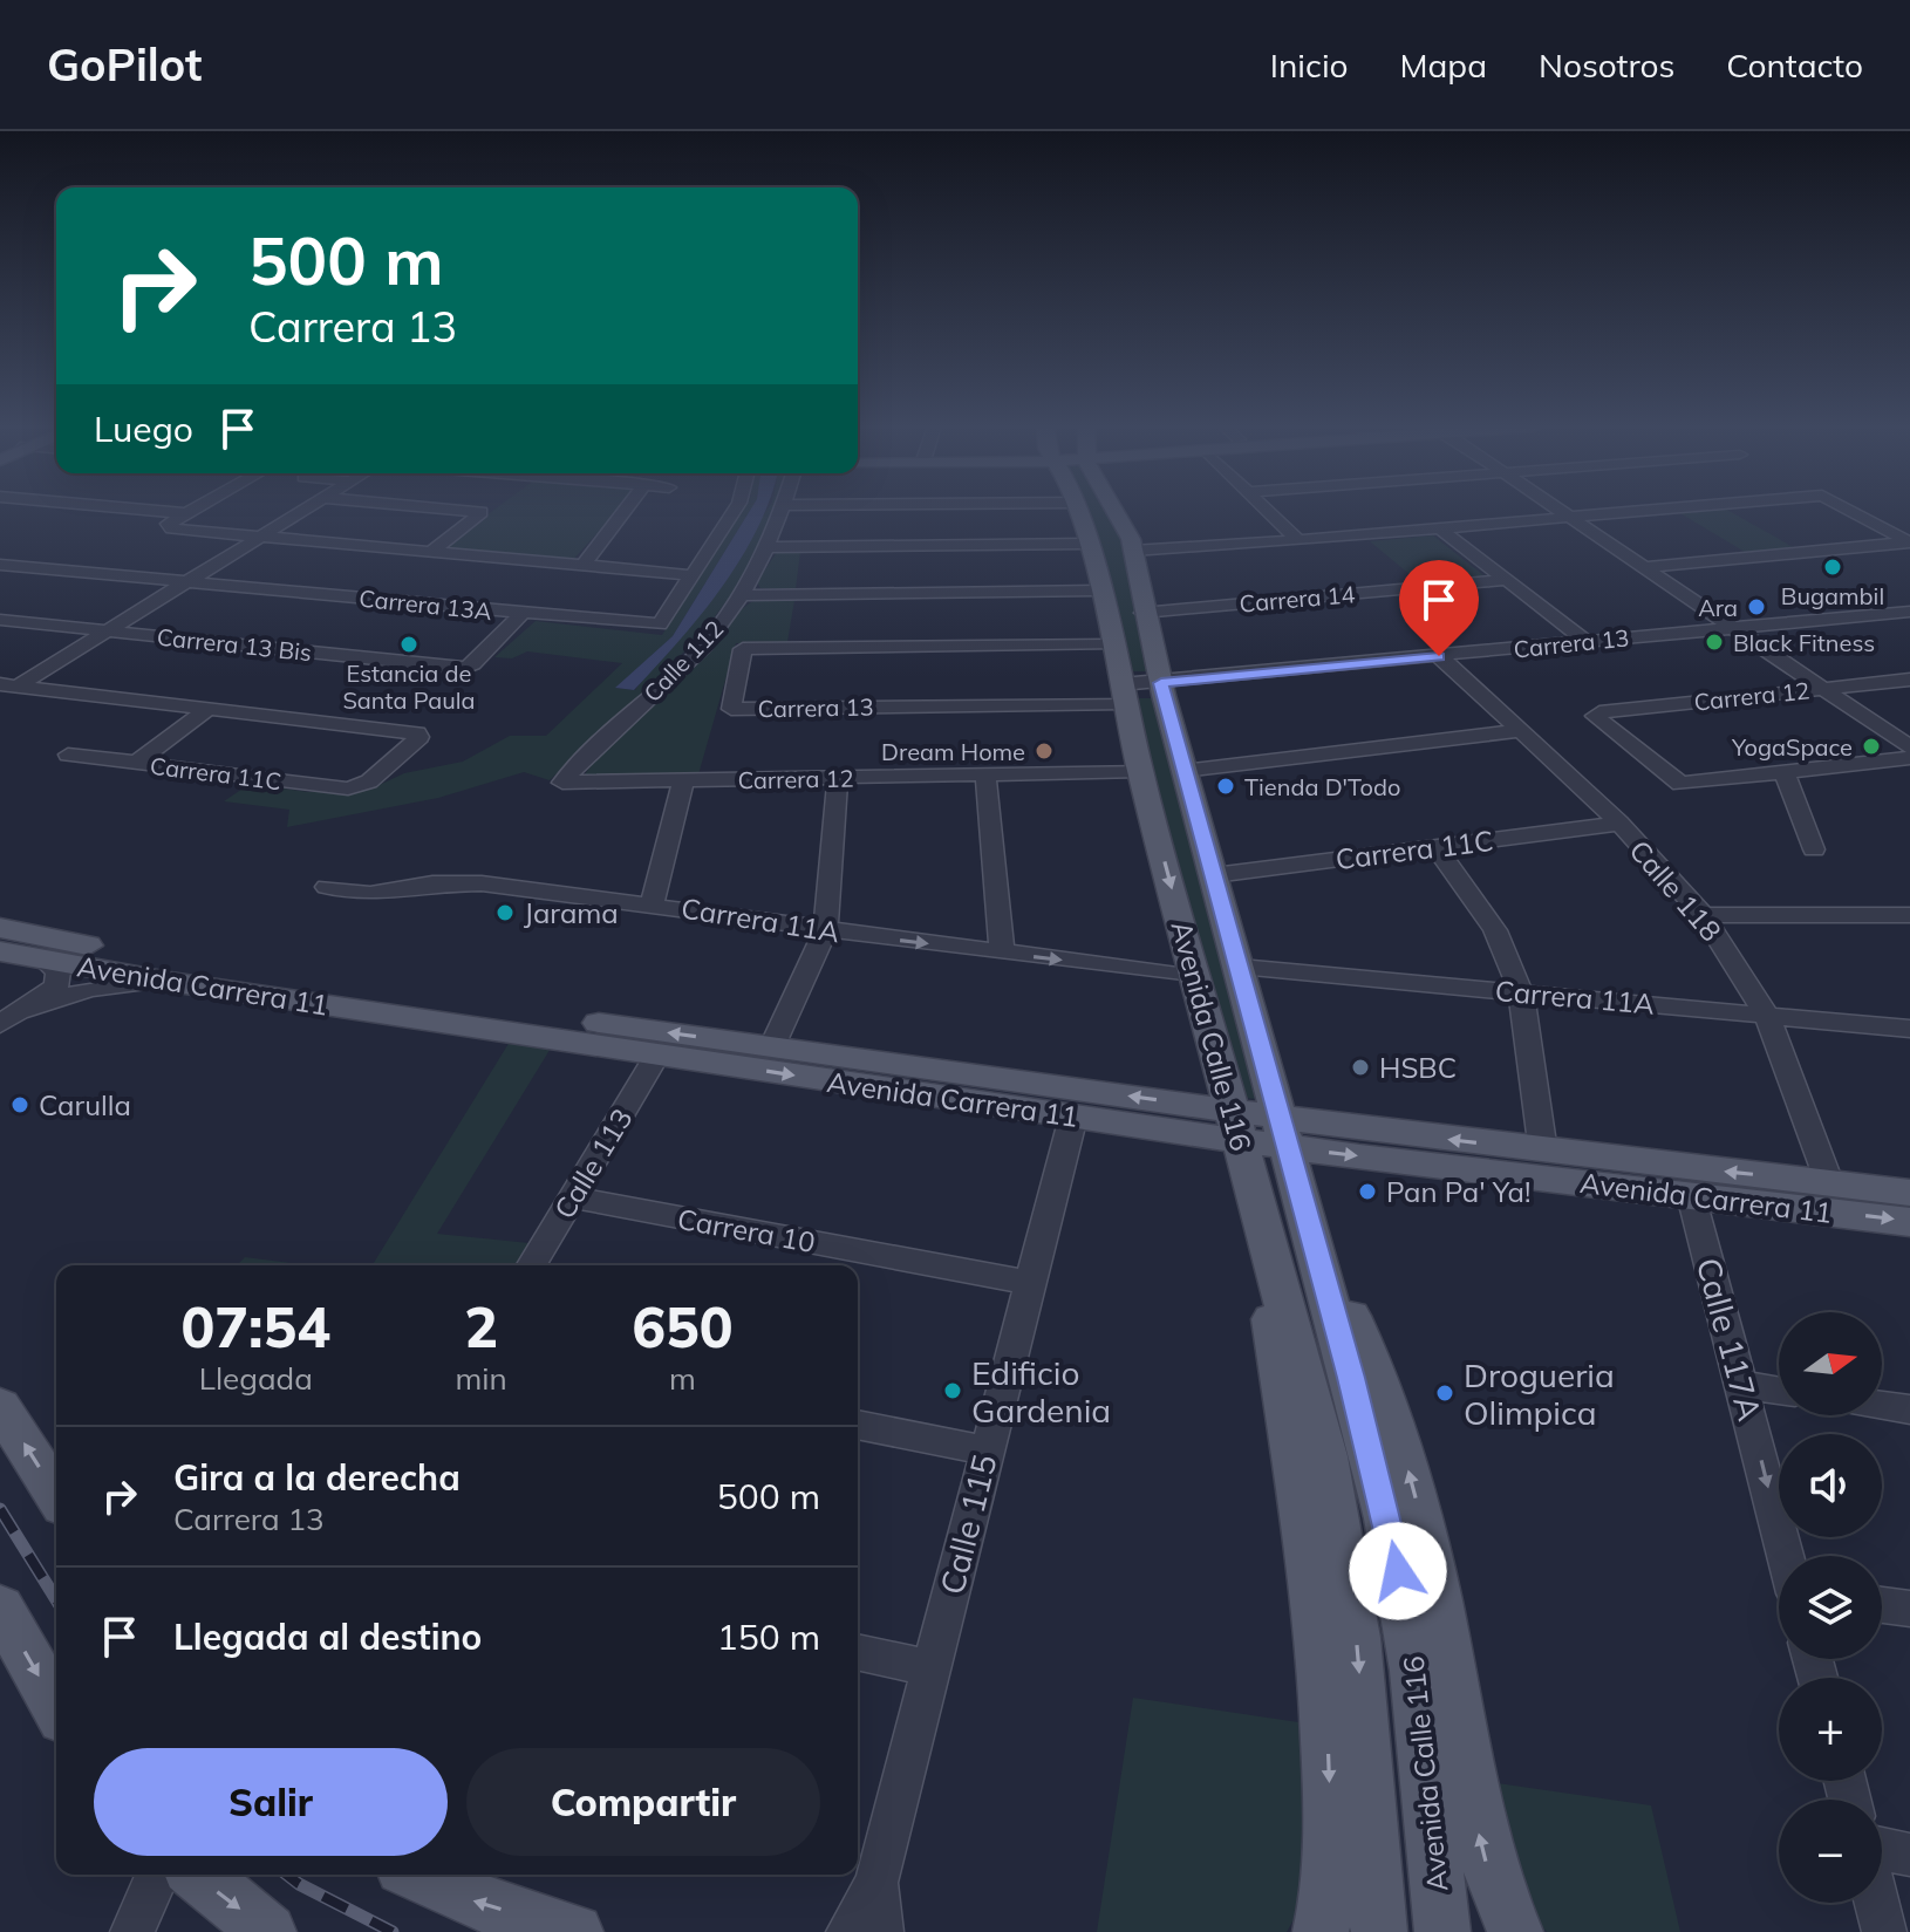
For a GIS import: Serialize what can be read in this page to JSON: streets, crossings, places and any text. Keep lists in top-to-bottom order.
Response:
{
  "streets": {
    "main road": ["Avenida Carrera 11", "Avenida Calle 116"],
    "street": [
      "Carrera 14",
      "Carrera 13A",
      "Carrera 13",
      "Carrera 13 Bis",
      "Calle 112",
      "Carrera 12",
      "Carrera 11C",
      "Calle 118",
      "Carrera 11A",
      "Calle 113",
      "Carrera 10",
      "Calle 117A",
      "Calle 115"
    ]
  },
  "crossings": [
    ["Carrera 14", "Avenida Calle 116"],
    ["Carrera 13A", "Carrera 13 Bis"],
    ["Carrera 13A", "Calle 112"],
    ["Carrera 13", "Calle 118"],
    ["Carrera 13", "Avenida Calle 116"],
    ["Calle 112", "Carrera 12"],
    ["Carrera 12", "Avenida Calle 116"],
    ["Carrera 11C", "Calle 118"],
    ["Carrera 11C", "Avenida Calle 116"],
    ["Calle 118", "Carrera 11A"],
    ["Calle 118", "Avenida Carrera 11"],
    ["Carrera 11A", "Avenida Calle 116"],
    ["Avenida Carrera 11", "Avenida Calle 116"],
    ["Avenida Carrera 11", "Calle 113"],
    ["Avenida Carrera 11", "Calle 117A"],
    ["Avenida Carrera 11", "Calle 115"],
    ["Calle 113", "Carrera 10"],
    ["Carrera 10", "Calle 115"]
  ],
  "one_way": ["Calle 117A"],
  "places": [
    "Bugambil",
    "Ara",
    "Black Fitness",
    "Estancia de Santa Paula",
    "YogaSpace",
    "Dream Home",
    "Tienda D'Todo",
    "Jarama",
    "HSBC",
    "Carulla",
    "Pan Pa' Ya!",
    "Edificio Gardenia",
    "Drogueria Olimpica"
  ],
  "north": "right",
  "page": {
    "header": "GoPilot",
    "nav": [
      "Inicio",
      "Mapa",
      "Nosotros",
      "Contacto"
    ],
    "turn": ["500 m", "Carrera 13"],
    "then": "Luego",
    "eta": [
      "07:54",
      "Llegada",
      "2",
      "min",
      "650",
      "m"
    ],
    "map_buttons": ["+", "−"],
    "list": [
      {
        "name": "Gira a la derecha",
        "note": "Carrera 13",
        "value": "500 m"
      },
      {
        "name": "Llegada al destino",
        "value": "150 m"
      }
    ],
    "buttons": ["Salir", "Compartir"]
  }
}
